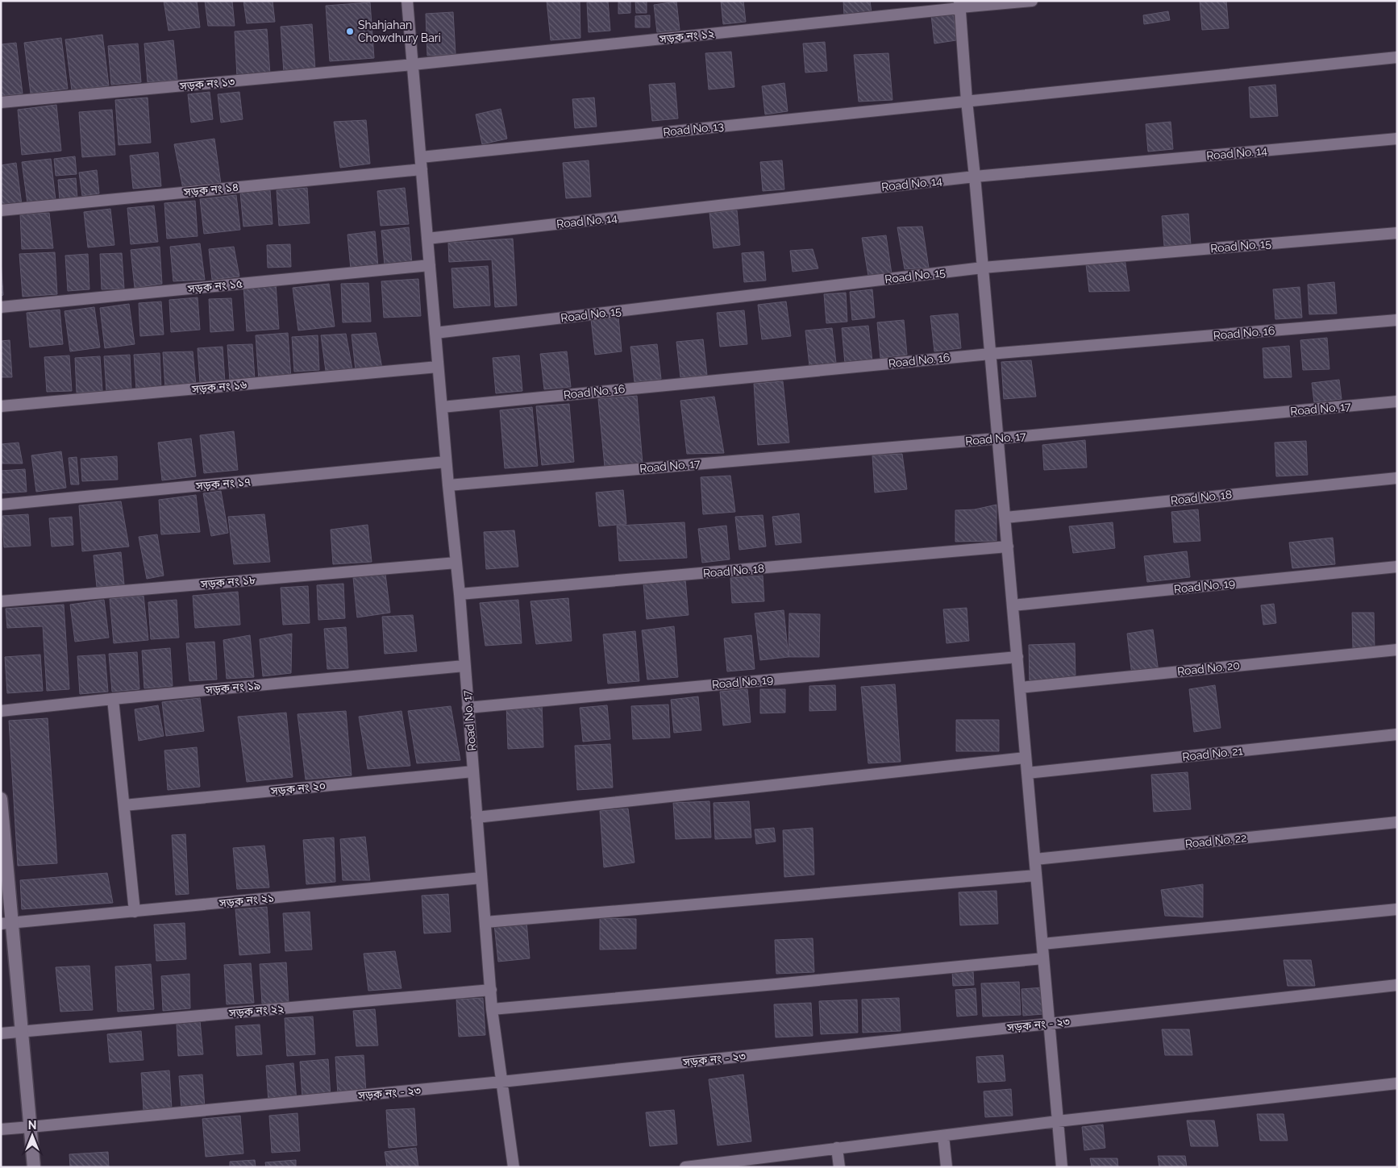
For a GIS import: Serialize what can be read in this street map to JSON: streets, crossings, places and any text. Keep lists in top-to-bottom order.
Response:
{
  "streets": {
    "street": [
      "সড়ক নং ১২",
      "সড়ক নং ১৩",
      "Road No. 13",
      "Road No. 14",
      "সড়ক নং ১৪",
      "Road No. 15",
      "সড়ক নং ১৫",
      "Road No. 16",
      "সড়ক নং ১৬",
      "Road No. 17",
      "সড়ক নং ১৭",
      "Road No. 18",
      "সড়ক নং ১৮",
      "Road No. 19",
      "Road No. 20",
      "সড়ক নং ১৯",
      "Road No. 21",
      "সড়ক নং ২০",
      "Road No. 22",
      "সড়ক নং ২১",
      "সড়ক নং ২২",
      "সড়ক নং - ২৩"
    ]
  },
  "crossings": [
    ["সড়ক নং ১২", "সড়ক নং ১৩"],
    ["Road No. 17", "Road No. 18"],
    ["Road No. 17", "সড়ক নং ১৮"],
    ["Road No. 17", "Road No. 19"],
    ["Road No. 17", "সড়ক নং ১৯"],
    ["Road No. 17", "সড়ক নং ২০"],
    ["Road No. 17", "সড়ক নং ২১"],
    ["Road No. 17", "সড়ক নং ২২"],
    ["Road No. 17", "সড়ক নং - ২৩"]
  ],
  "places": ["Shahjahan Chowdhury Bari"],
  "north": "top"
}
